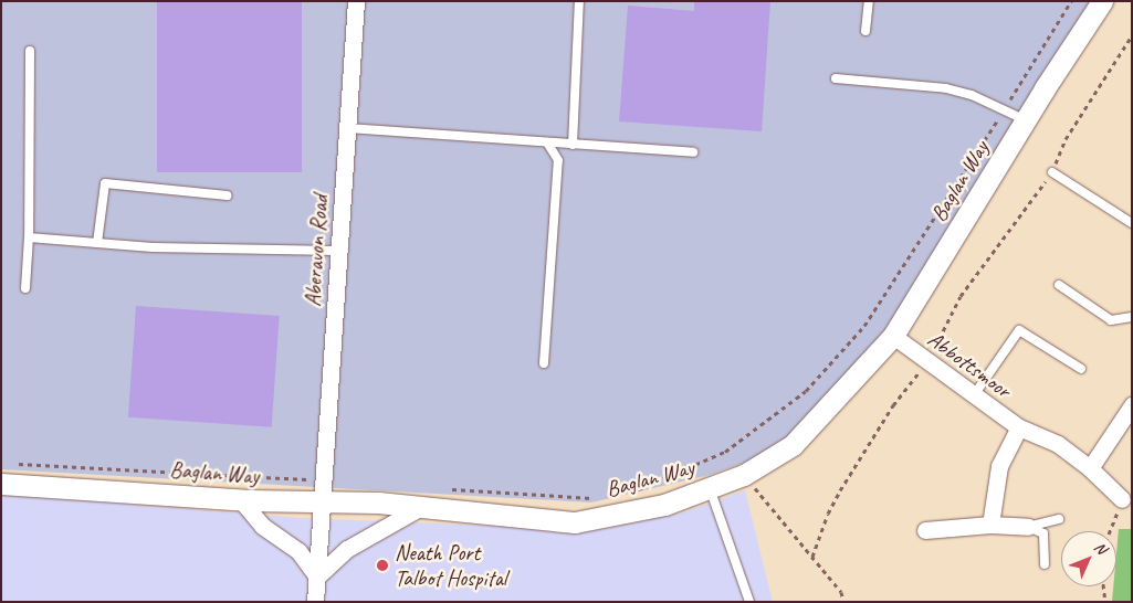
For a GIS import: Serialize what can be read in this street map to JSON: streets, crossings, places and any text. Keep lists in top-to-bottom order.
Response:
{
  "streets": {
    "street": ["Baglan Way", "Aberavon Road", "Abbottsmoor"]
  },
  "crossings": [
    ["Baglan Way", "Aberavon Road"],
    ["Baglan Way", "Abbottsmoor"]
  ],
  "places": ["Neath Port Talbot Hospital"],
  "north": "top right"
}
